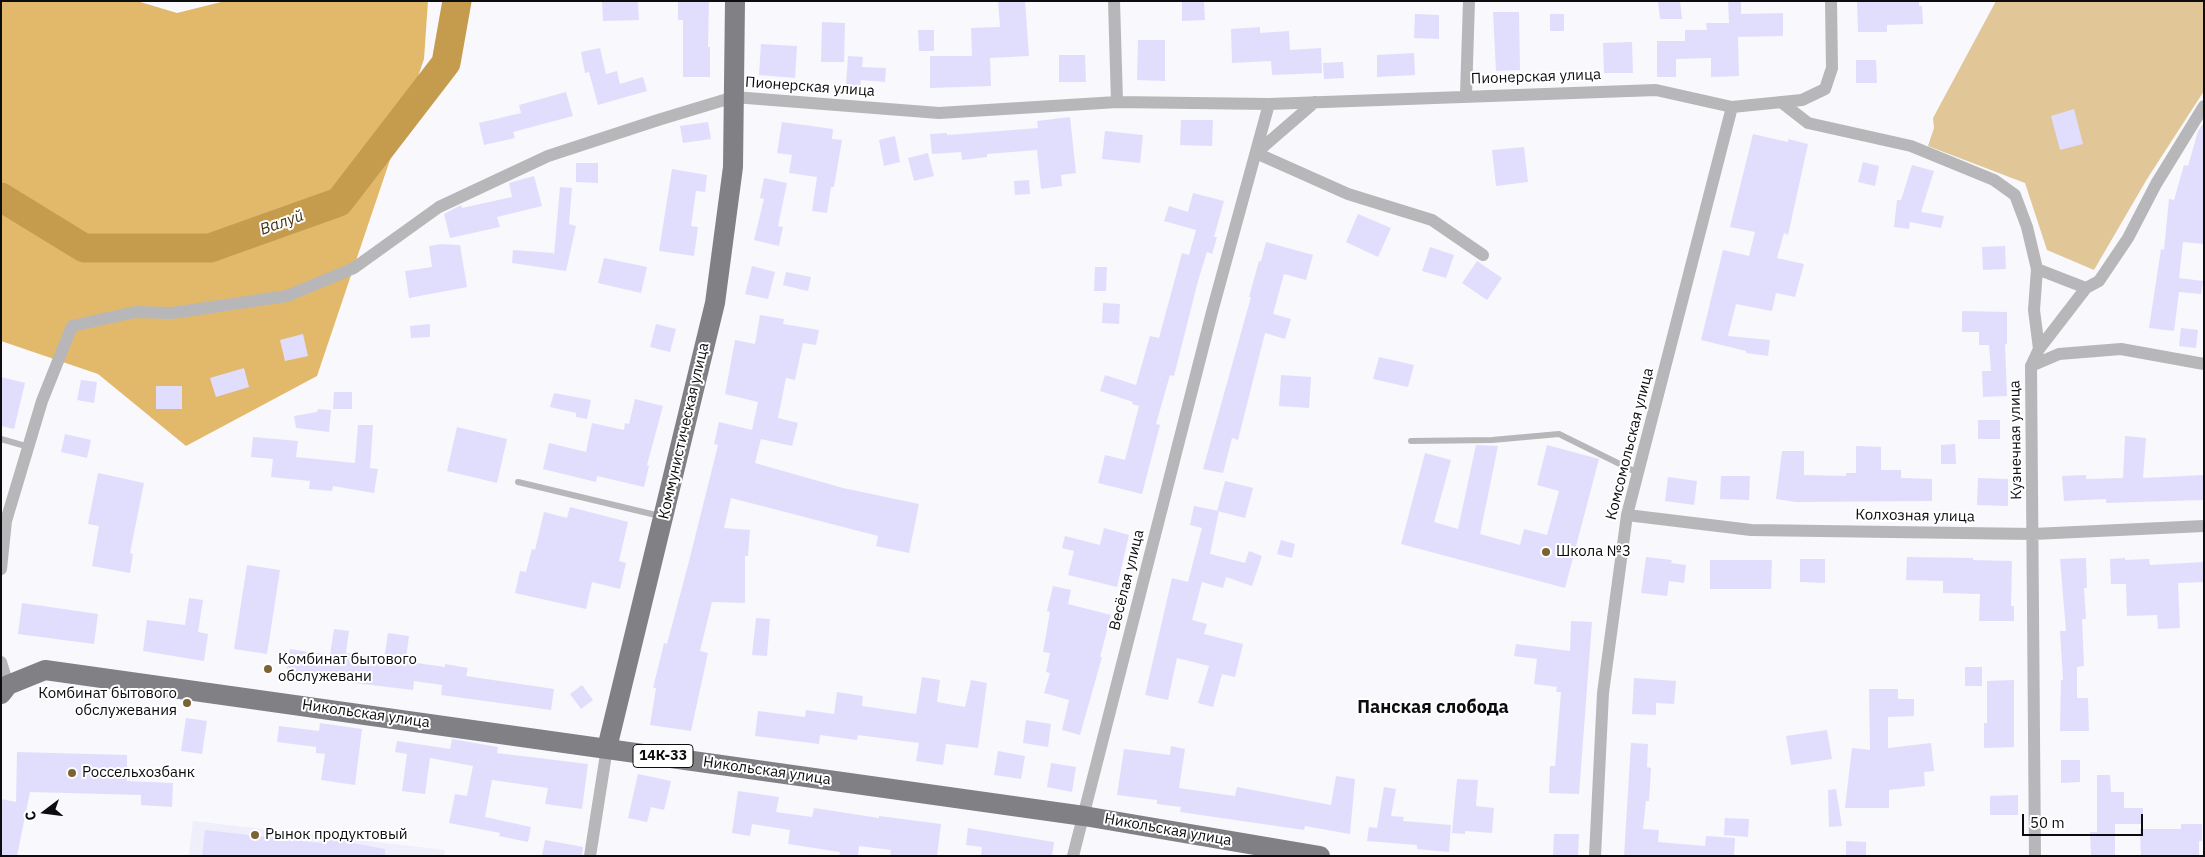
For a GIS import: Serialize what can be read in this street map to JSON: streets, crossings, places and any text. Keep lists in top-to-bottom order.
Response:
{
  "streets": {
    "main road": ["Коммунистическая улица", "Никольская улица", "14К-33"],
    "street": [
      "Пионерская улица",
      "Кузнечная улица",
      "Комсомольская улица",
      "Колхозная улица",
      "Весёлая улица"
    ]
  },
  "crossings": [
    ["Пионерская улица", "Коммунистическая улица"],
    ["Пионерская улица", "Комсомольская улица"],
    ["Коммунистическая улица", "Никольская улица"],
    ["Кузнечная улица", "Колхозная улица"],
    ["Комсомольская улица", "Колхозная улица"],
    ["Весёлая улица", "Никольская улица"]
  ],
  "districts": ["Панская слобода"],
  "water": ["Валуй"],
  "places": [
    "Школа №3",
    "Комбинат бытового обслужевани",
    "Комбинат бытового обслужевания",
    "Россельхозбанк",
    "Рынок продуктовый"
  ],
  "scale_bar": "50 m",
  "north": "left"
}
